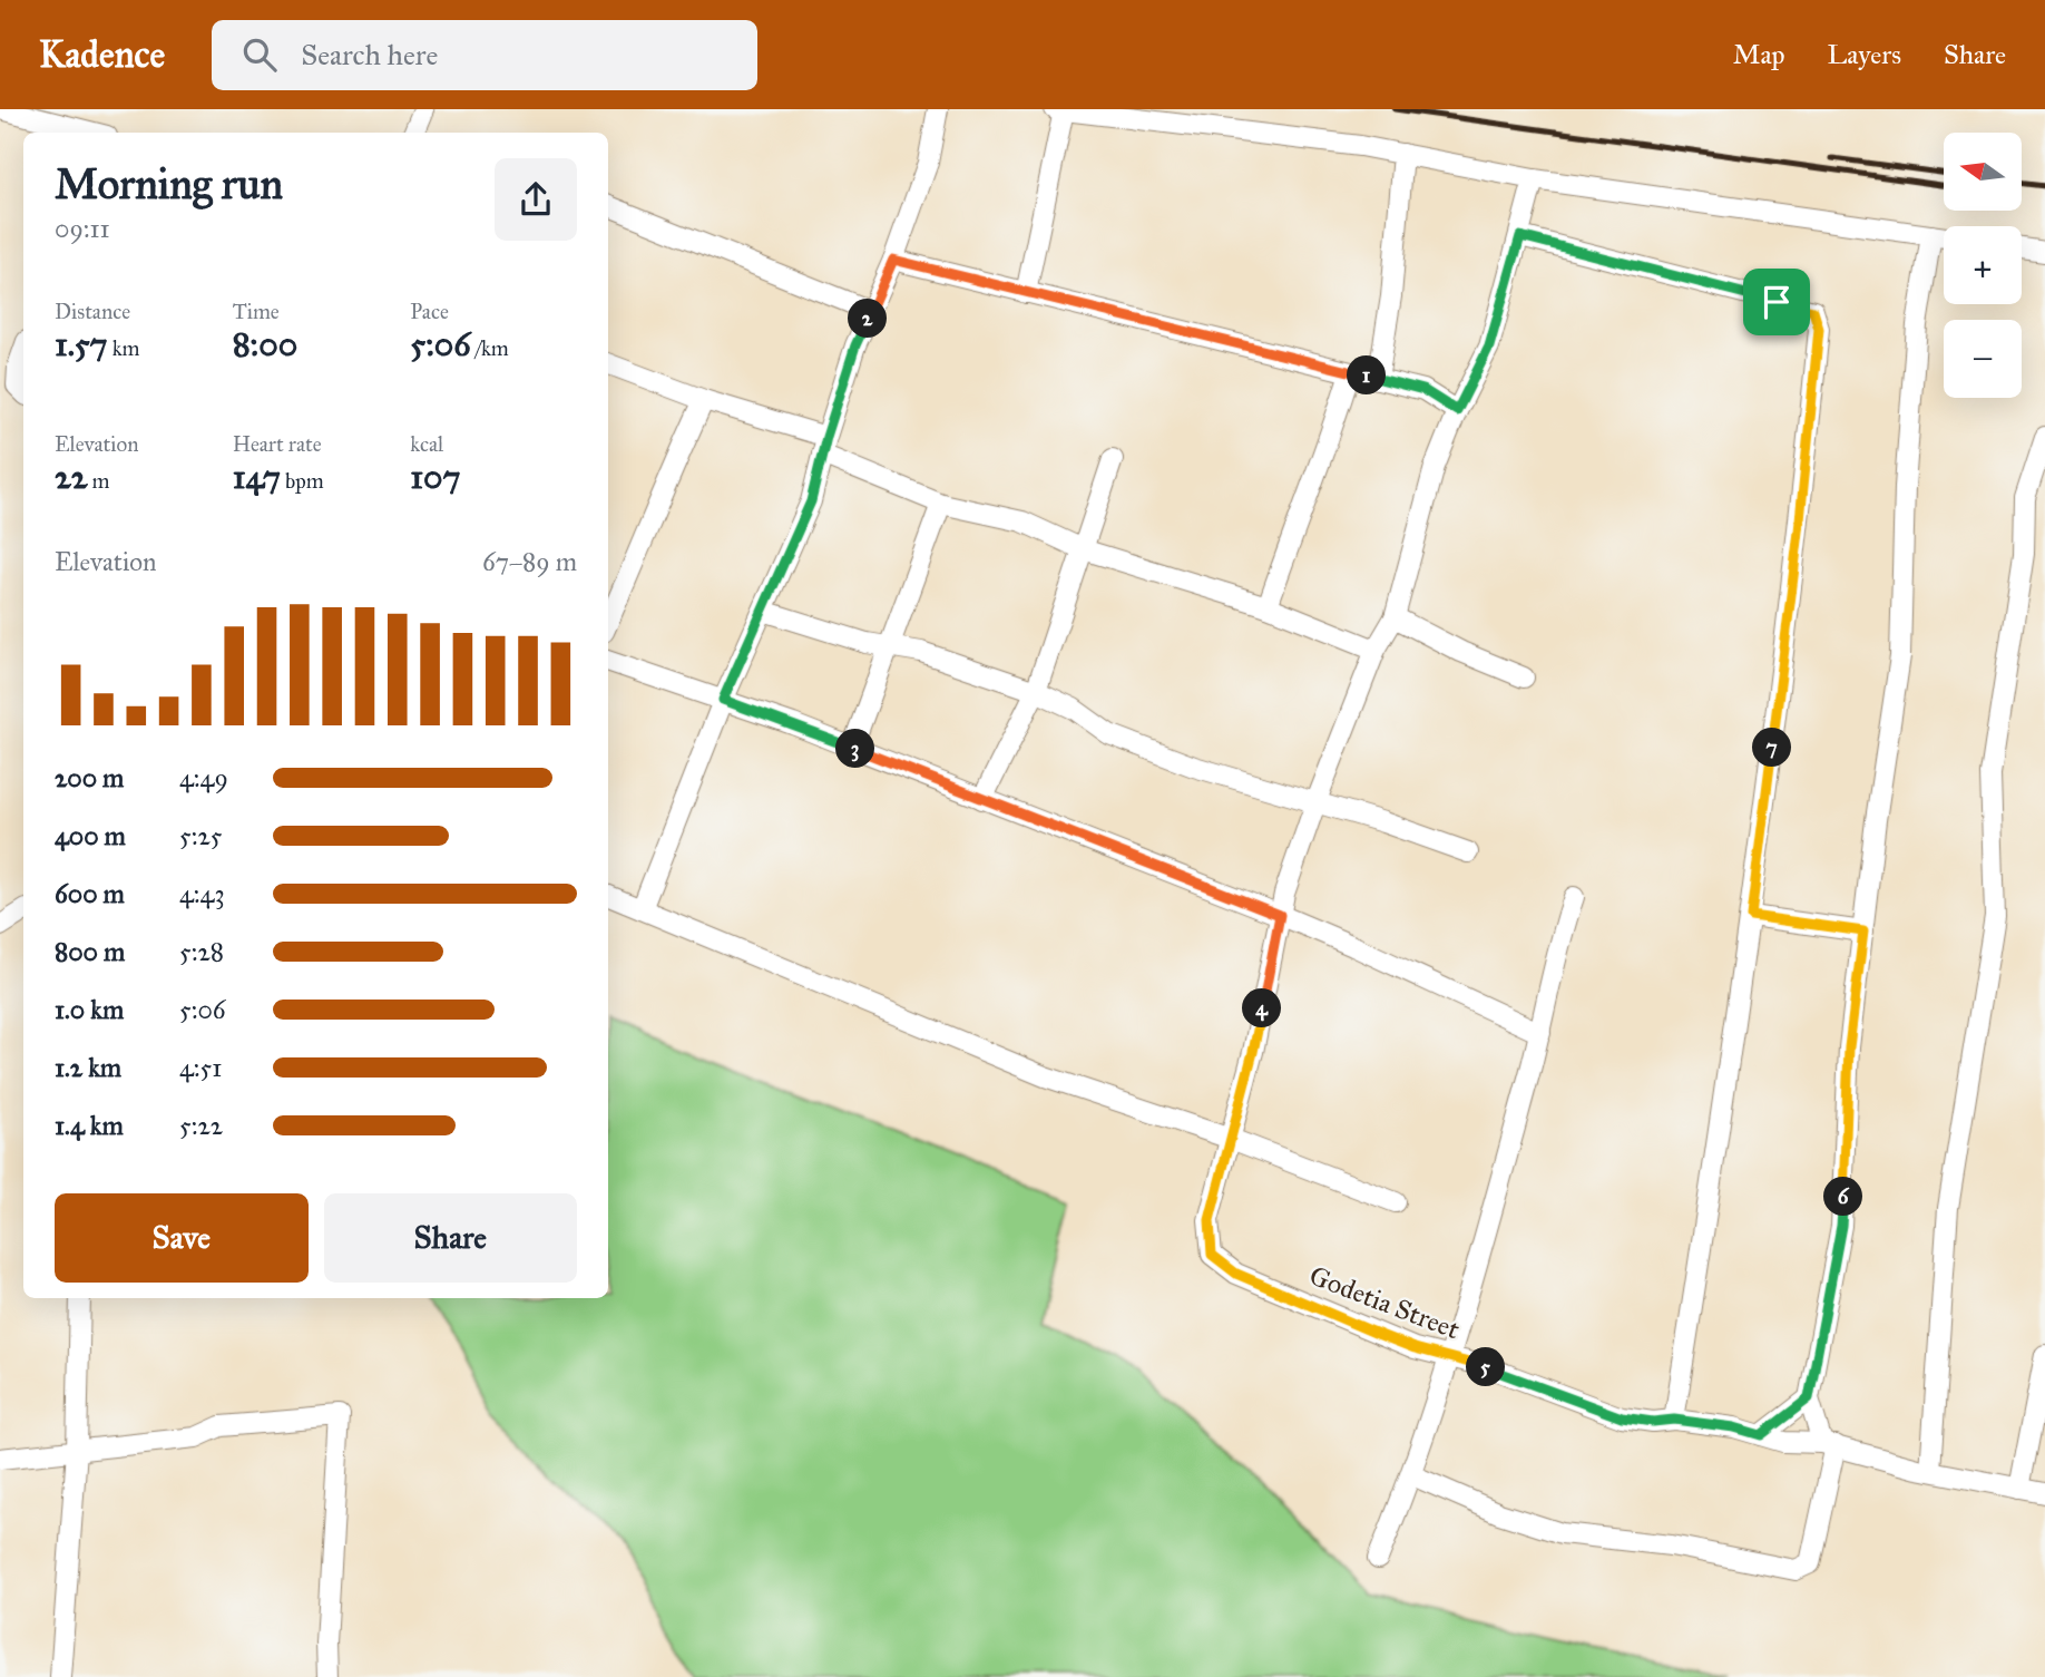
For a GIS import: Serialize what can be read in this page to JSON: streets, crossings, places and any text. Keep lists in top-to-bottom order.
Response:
{
  "streets": {
    "street": ["Godetia Street"]
  },
  "north": "left",
  "page": {
    "header": "Kadence",
    "search": "Search here",
    "nav": ["Map", "Layers", "Share"],
    "map_buttons": ["+", "−"],
    "heading": ["Morning run", "09:11"],
    "stats": [
      ["Distance", "1.57 km"],
      ["Time", "8:00"],
      ["Pace", "5:06 /km"],
      ["Elevation", "22 m"],
      ["Heart rate", "147 bpm"],
      ["kcal", "107"]
    ],
    "pins": [
      "2",
      "1",
      "7",
      "3",
      "4",
      "6",
      "5"
    ],
    "chart": ["Elevation", "67–89 m"],
    "list": [
      {
        "name": "200 m",
        "note": "4:49"
      },
      {
        "name": "400 m",
        "note": "5:25"
      },
      {
        "name": "600 m",
        "note": "4:43"
      },
      {
        "name": "800 m",
        "note": "5:28"
      },
      {
        "name": "1.0 km",
        "note": "5:06"
      },
      {
        "name": "1.2 km",
        "note": "4:51"
      },
      {
        "name": "1.4 km",
        "note": "5:22"
      }
    ],
    "buttons": ["Save", "Share"]
  }
}
